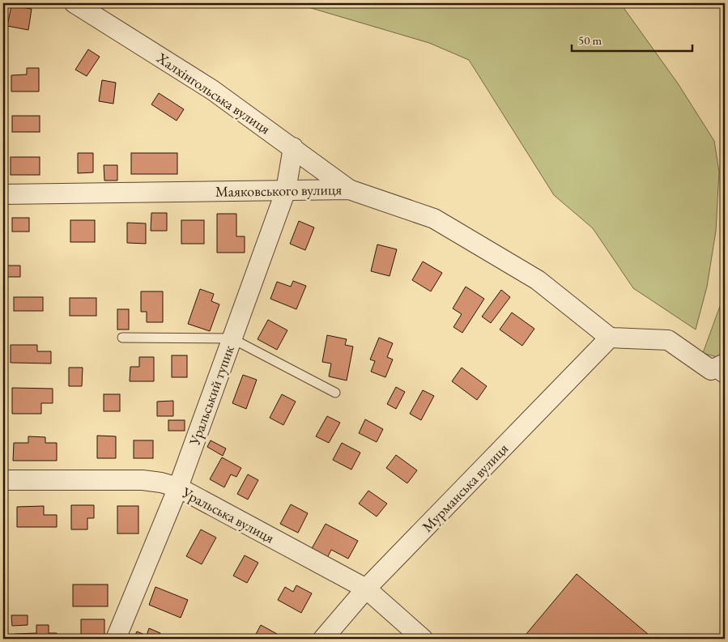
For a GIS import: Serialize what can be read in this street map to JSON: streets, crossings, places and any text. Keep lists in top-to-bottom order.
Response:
{
  "streets": {
    "street": [
      "Халхінгольська вулиця",
      "Маяковського вулиця",
      "Уральський тупик",
      "Мурманська вулиця",
      "Уральська вулиця"
    ]
  },
  "crossings": [
    ["Халхінгольська вулиця", "Маяковського вулиця"],
    ["Халхінгольська вулиця", "Уральський тупик"],
    ["Маяковського вулиця", "Уральський тупик"],
    ["Маяковського вулиця", "Мурманська вулиця"],
    ["Уральський тупик", "Уральська вулиця"],
    ["Мурманська вулиця", "Уральська вулиця"]
  ],
  "scale_bar": "50 m"
}
